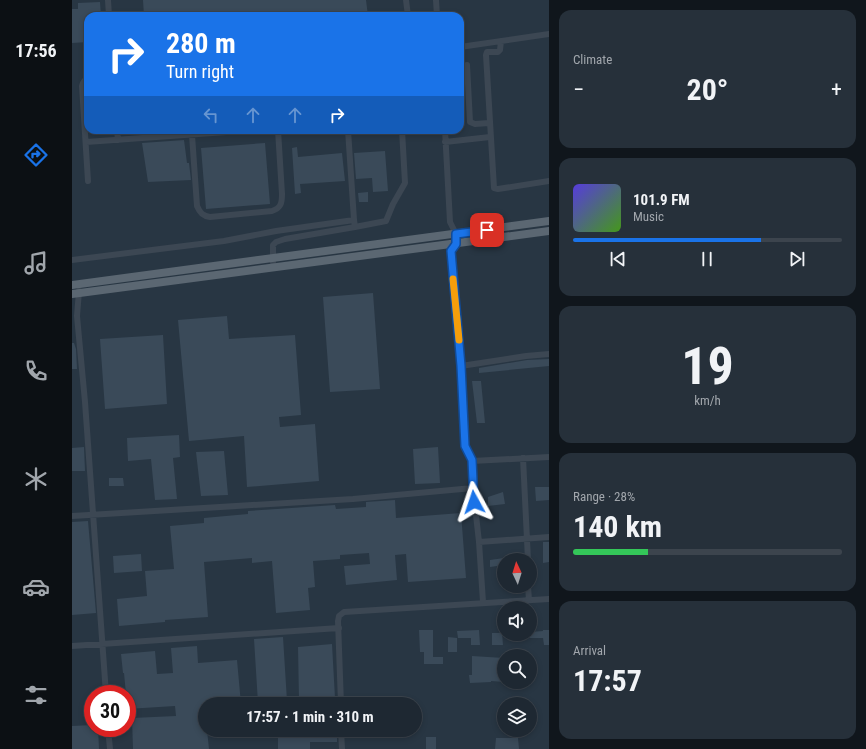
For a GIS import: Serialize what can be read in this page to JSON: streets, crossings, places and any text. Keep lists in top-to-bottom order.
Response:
{
  "north": "top",
  "page": {
    "tabs": "17:56",
    "tile": [
      "Climate",
      ["19", "km/h"],
      ["Range · 28%", "140 km"],
      ["Arrival", "17:57"]
    ],
    "turn": ["280 m", "Turn right"],
    "heat": ["−", "20°", "+"],
    "song": ["101.9 FM", "Music"],
    "limit": "30",
    "trip": "17:57 · 1 min · 310 m"
  }
}
